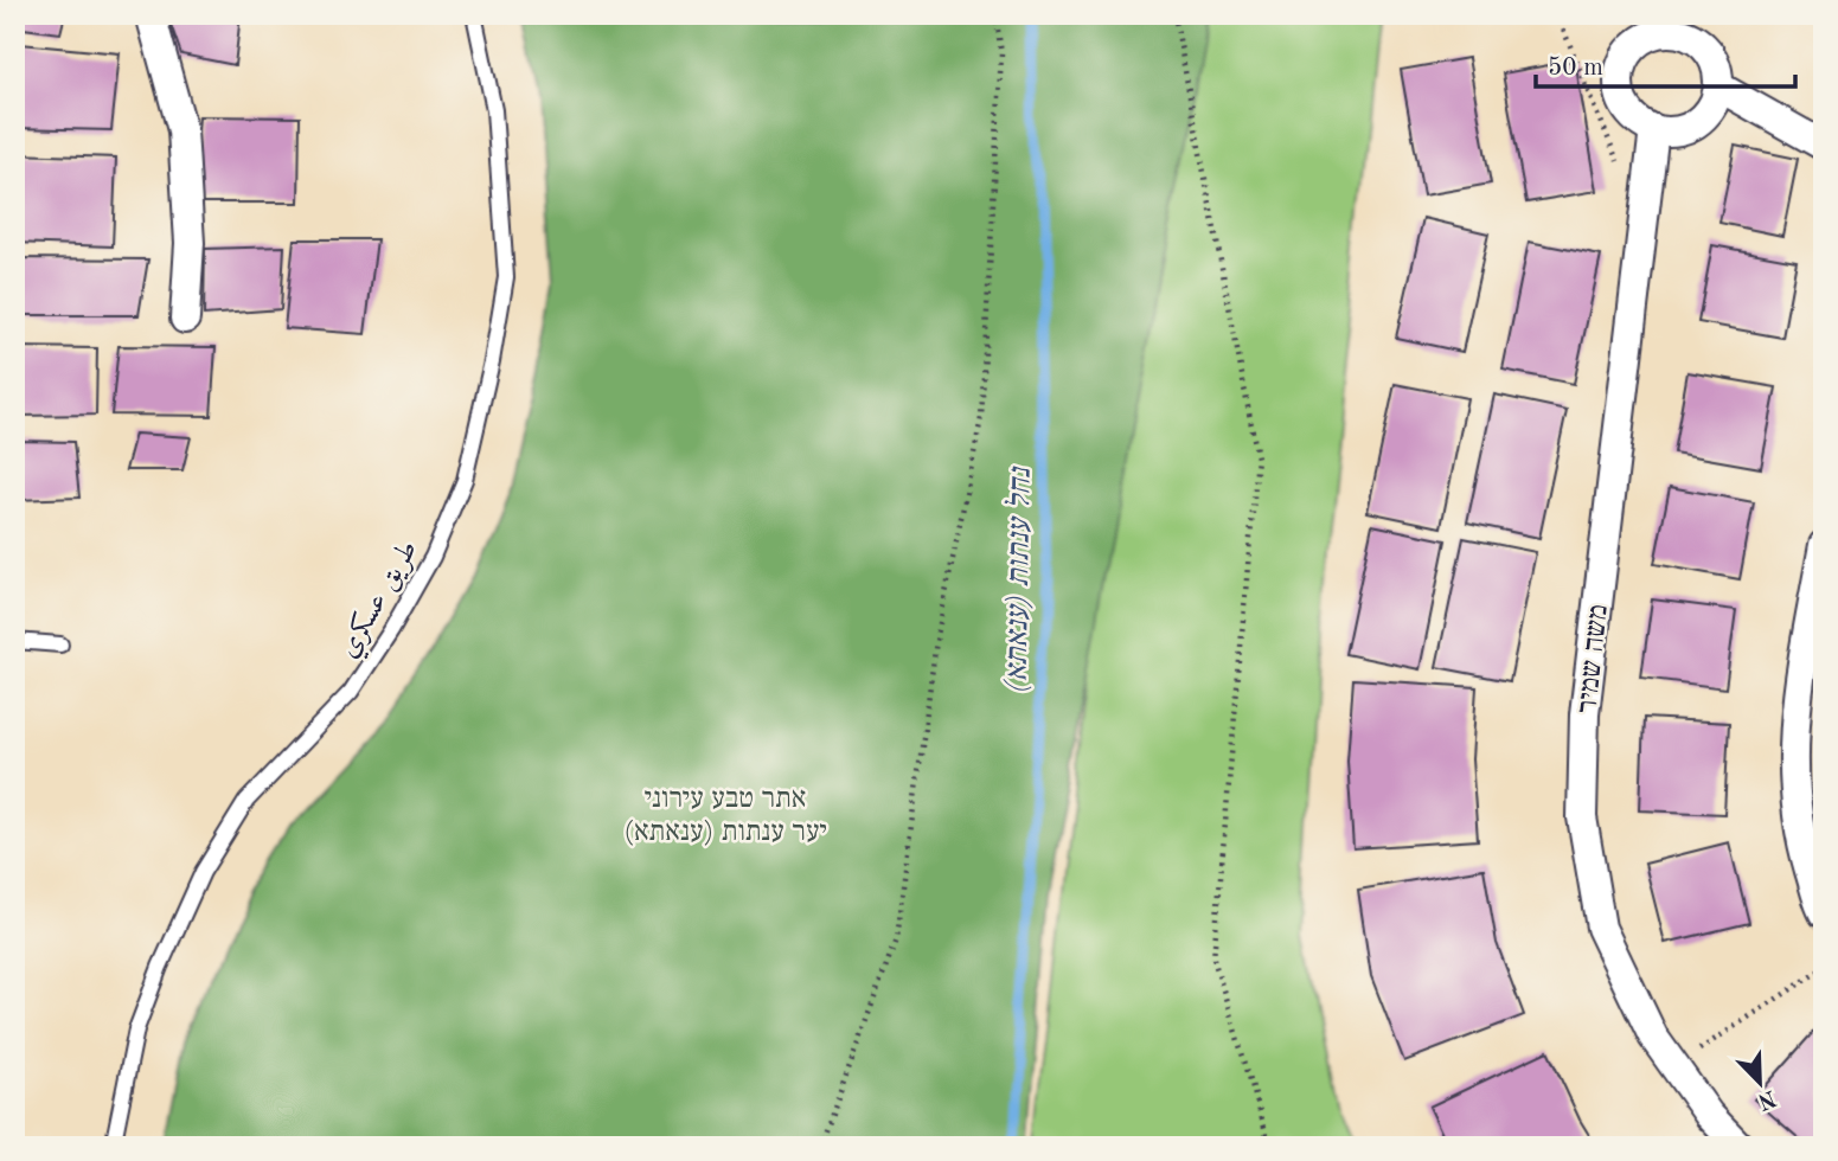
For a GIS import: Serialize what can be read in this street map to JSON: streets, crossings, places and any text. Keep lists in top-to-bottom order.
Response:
{
  "streets": {
    "street": ["משה שמיר"],
    "lane": ["طريق عسكري"]
  },
  "water": ["נחל ענתות (ענאתא)"],
  "parks": ["אתר טבע עירוני יער ענתות (ענאתא)"],
  "scale_bar": "50 m",
  "north": "bottom right"
}
